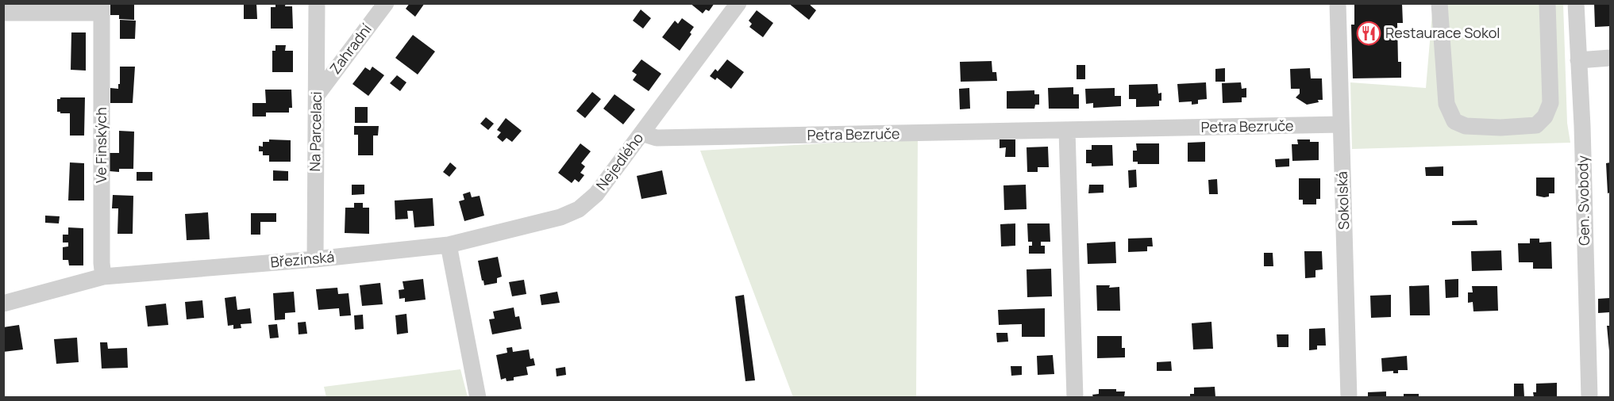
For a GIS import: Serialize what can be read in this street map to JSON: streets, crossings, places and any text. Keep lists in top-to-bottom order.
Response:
{
  "streets": {
    "street": [
      "Zahradní",
      "Petra Bezruče",
      "Na Parcelaci",
      "Ve Finských",
      "Nejedlého",
      "Sokolská",
      "Gen. Svobody",
      "Březinská"
    ]
  },
  "crossings": [
    ["Zahradní", "Na Parcelaci"],
    ["Petra Bezruče", "Nejedlého"],
    ["Petra Bezruče", "Sokolská"],
    ["Na Parcelaci", "Březinská"],
    ["Ve Finských", "Březinská"],
    ["Nejedlého", "Březinská"]
  ],
  "places": {
    "restaurant": ["Restaurace Sokol"]
  }
}
